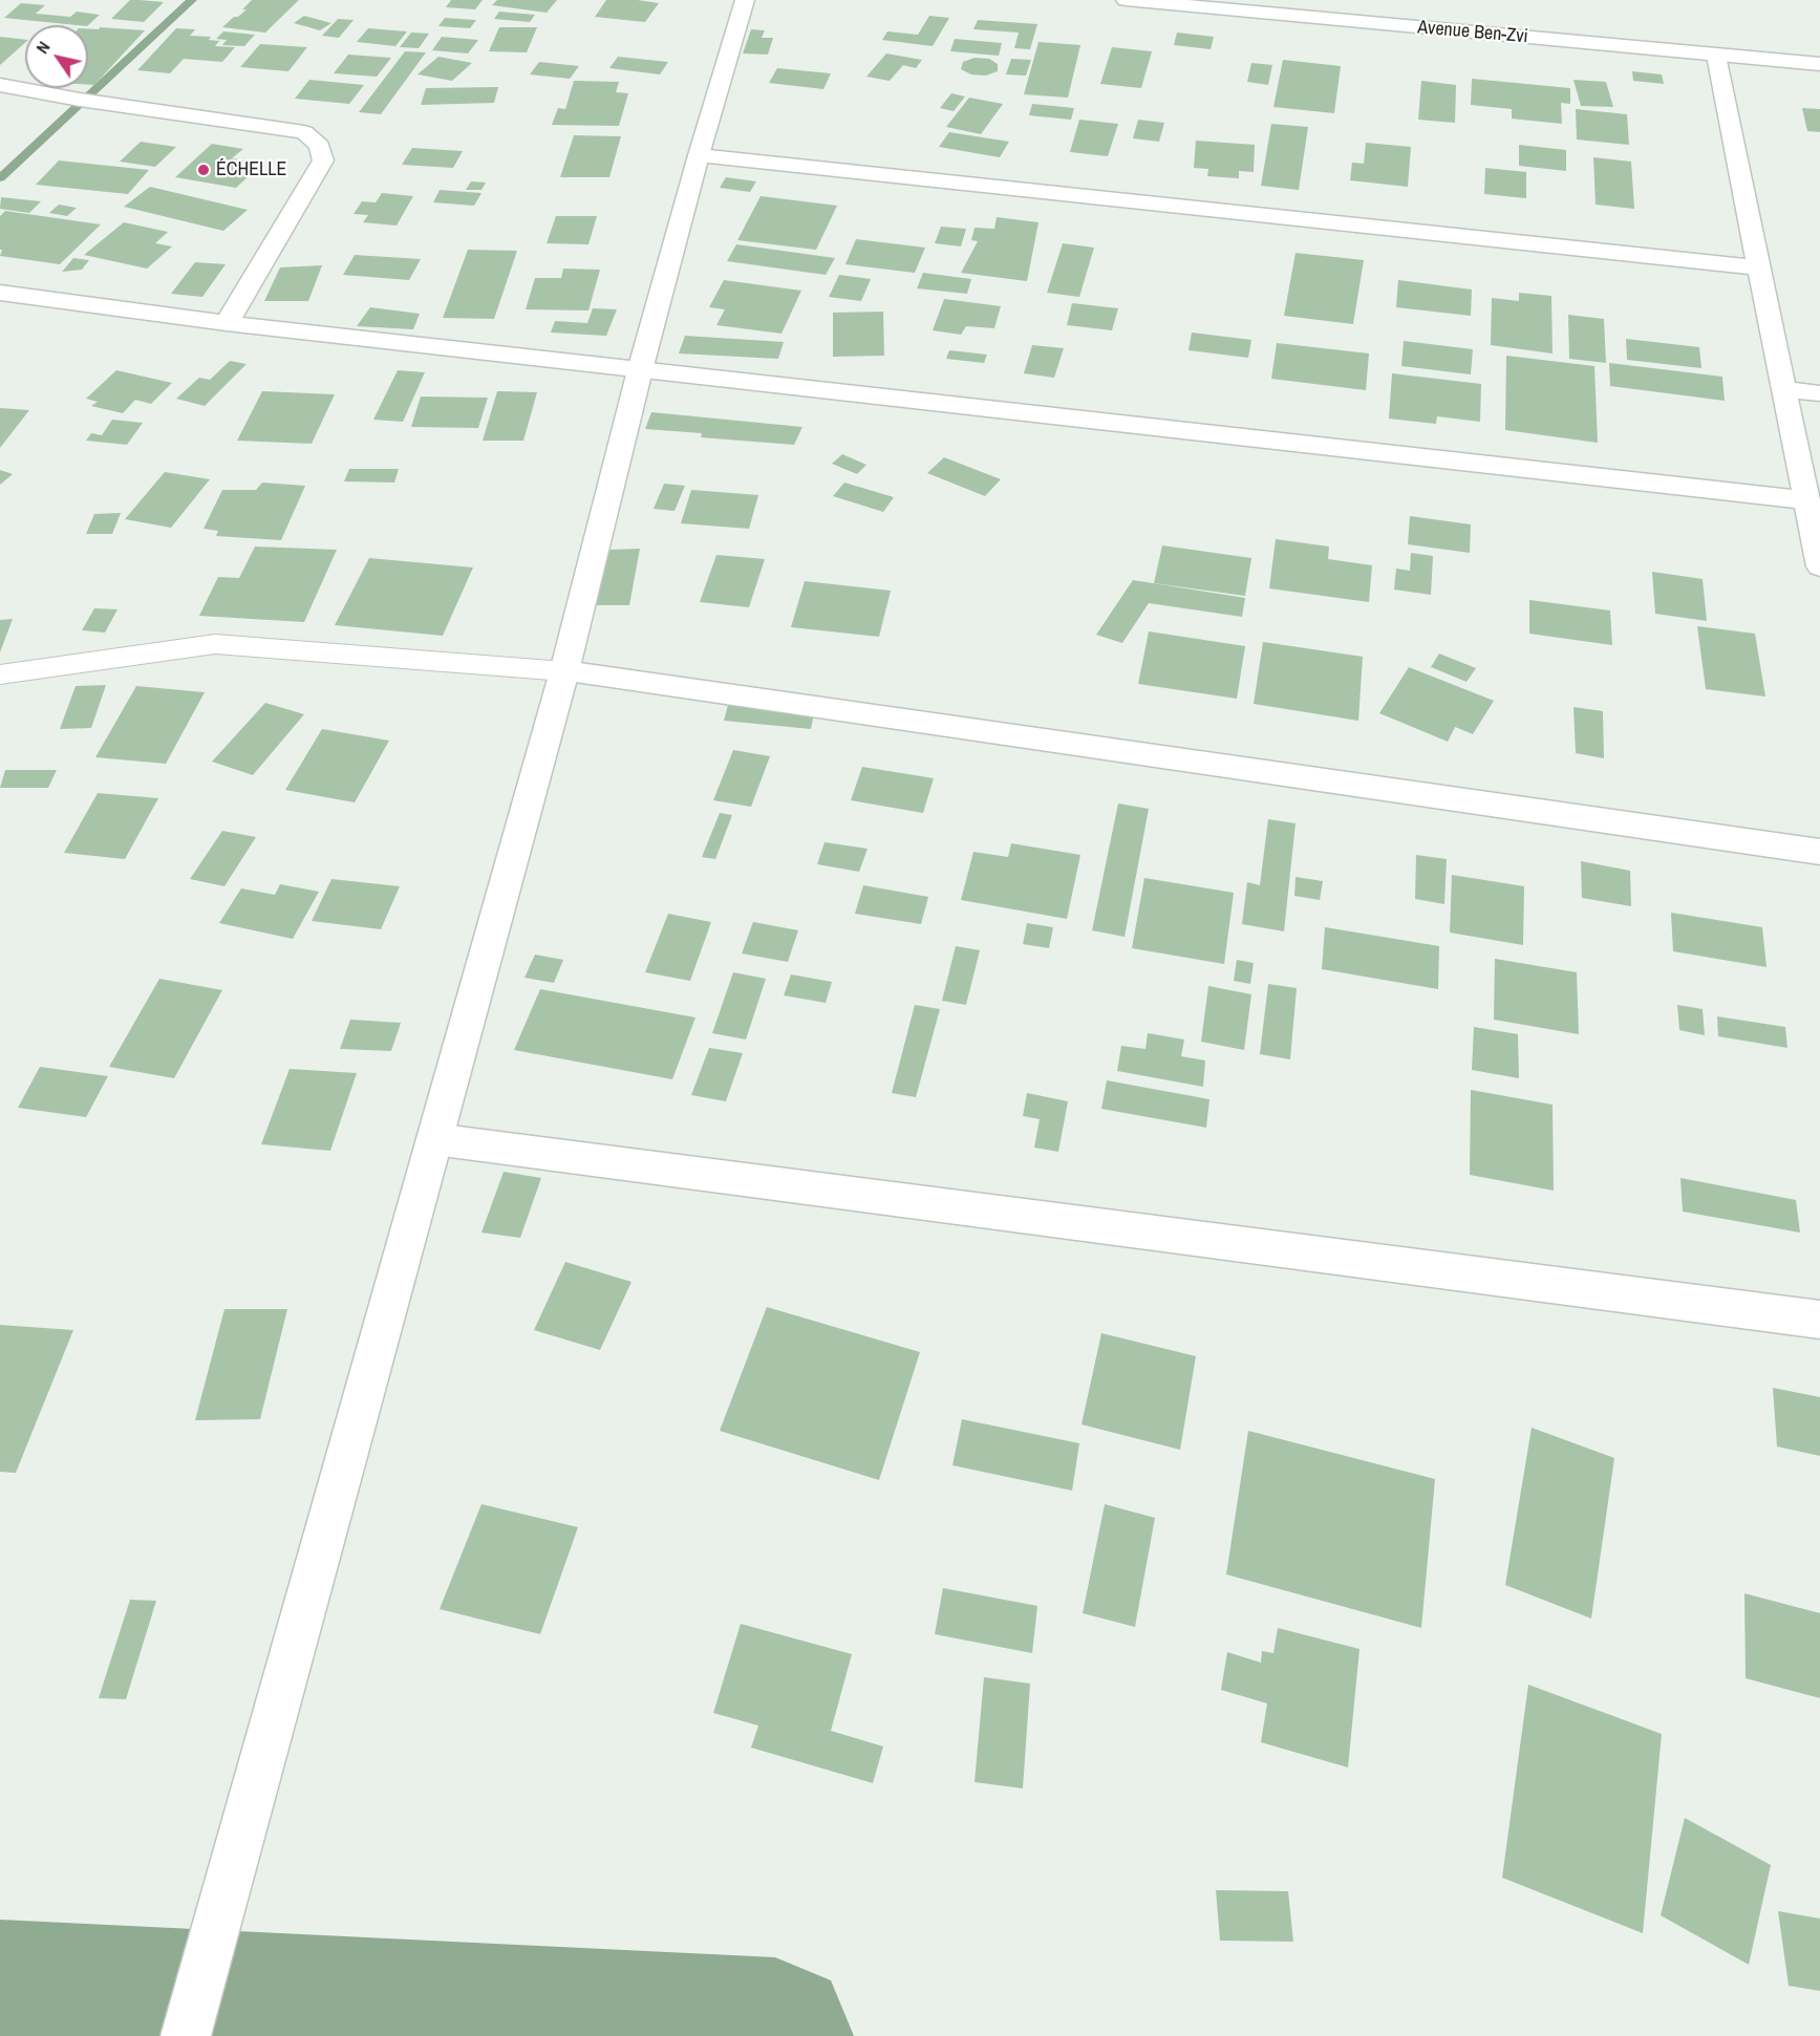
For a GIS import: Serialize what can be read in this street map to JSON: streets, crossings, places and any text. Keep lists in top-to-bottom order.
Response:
{
  "streets": {
    "street": ["Avenue Ben-Zvi"]
  },
  "places": ["ÉCHELLE"],
  "north": "top left"
}
